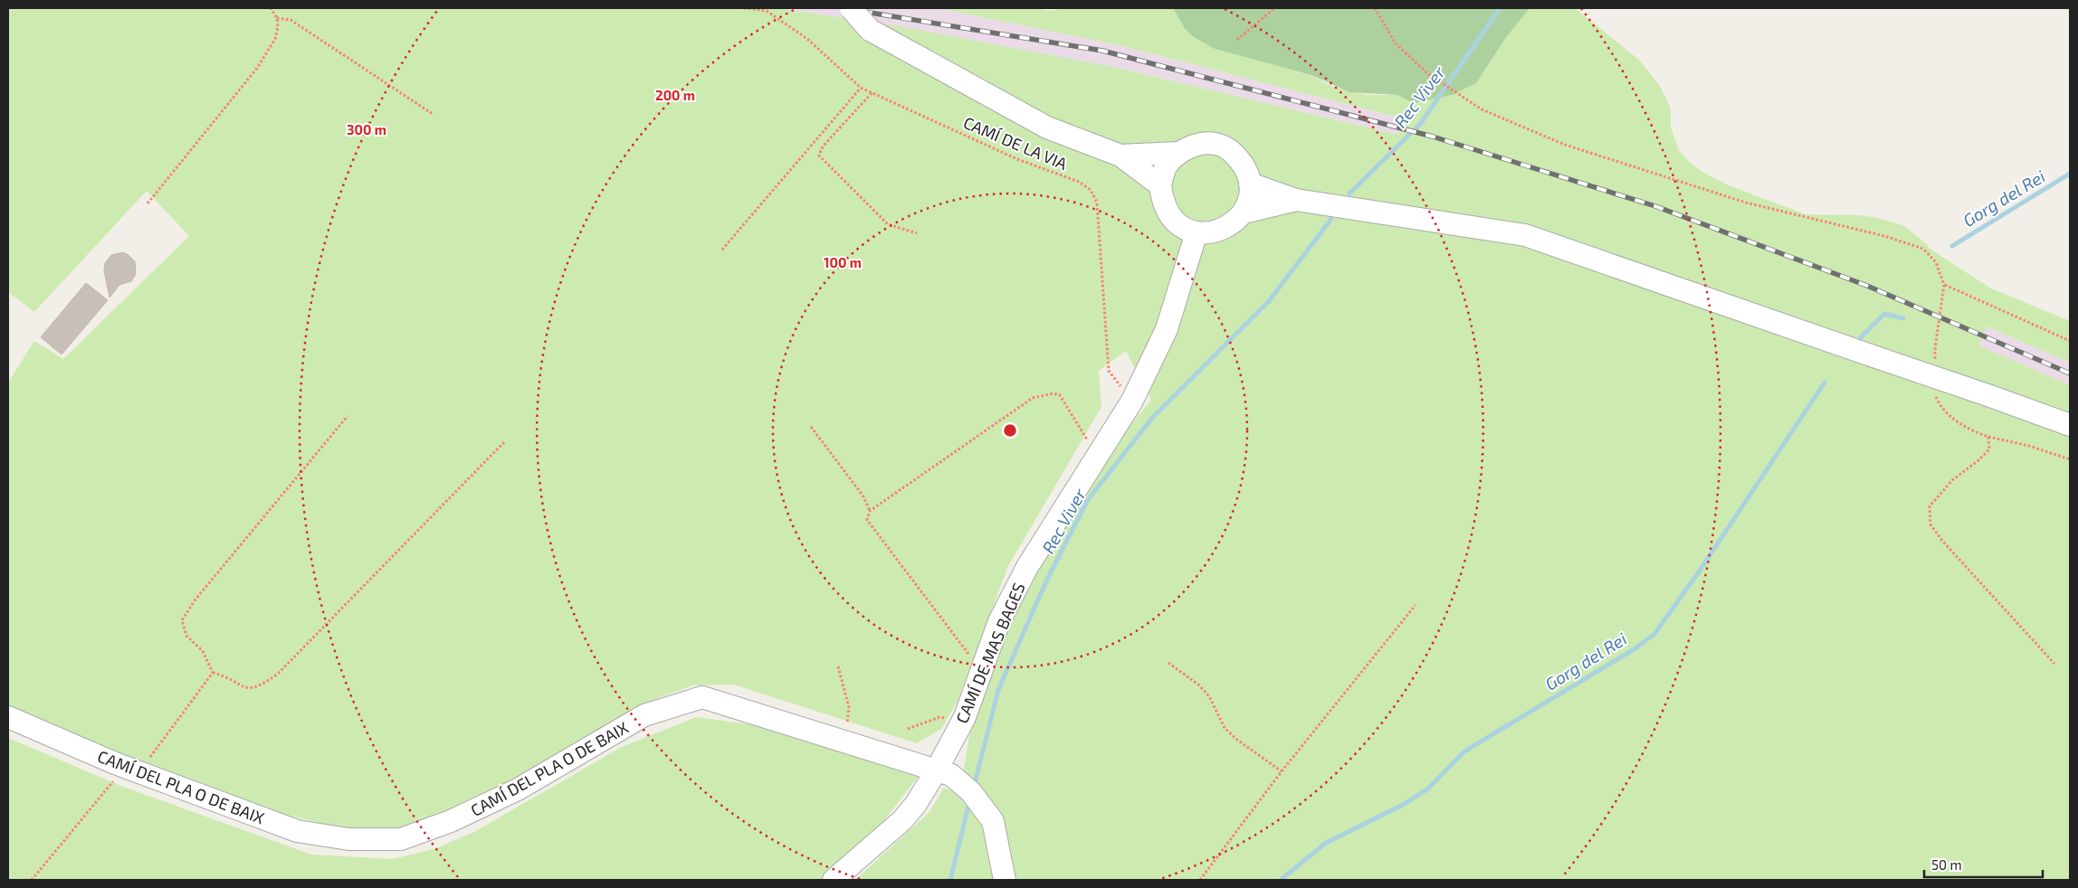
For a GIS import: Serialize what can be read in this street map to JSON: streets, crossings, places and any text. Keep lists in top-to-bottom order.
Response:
{
  "streets": {
    "street": ["CAMÍ DE MAS BAGES", "CAMÍ DEL PLA O DE BAIX"],
    "path": ["CAMÍ DE LA VIA"]
  },
  "crossings": [
    ["CAMÍ DE LA VIA", "CAMÍ DE MAS BAGES"],
    ["CAMÍ DE MAS BAGES", "CAMÍ DEL PLA O DE BAIX"]
  ],
  "water": ["Rec Viver", "Gorg del Rei"],
  "scale_bar": "50 m",
  "rings": ["200 m", "300 m", "100 m"]
}
